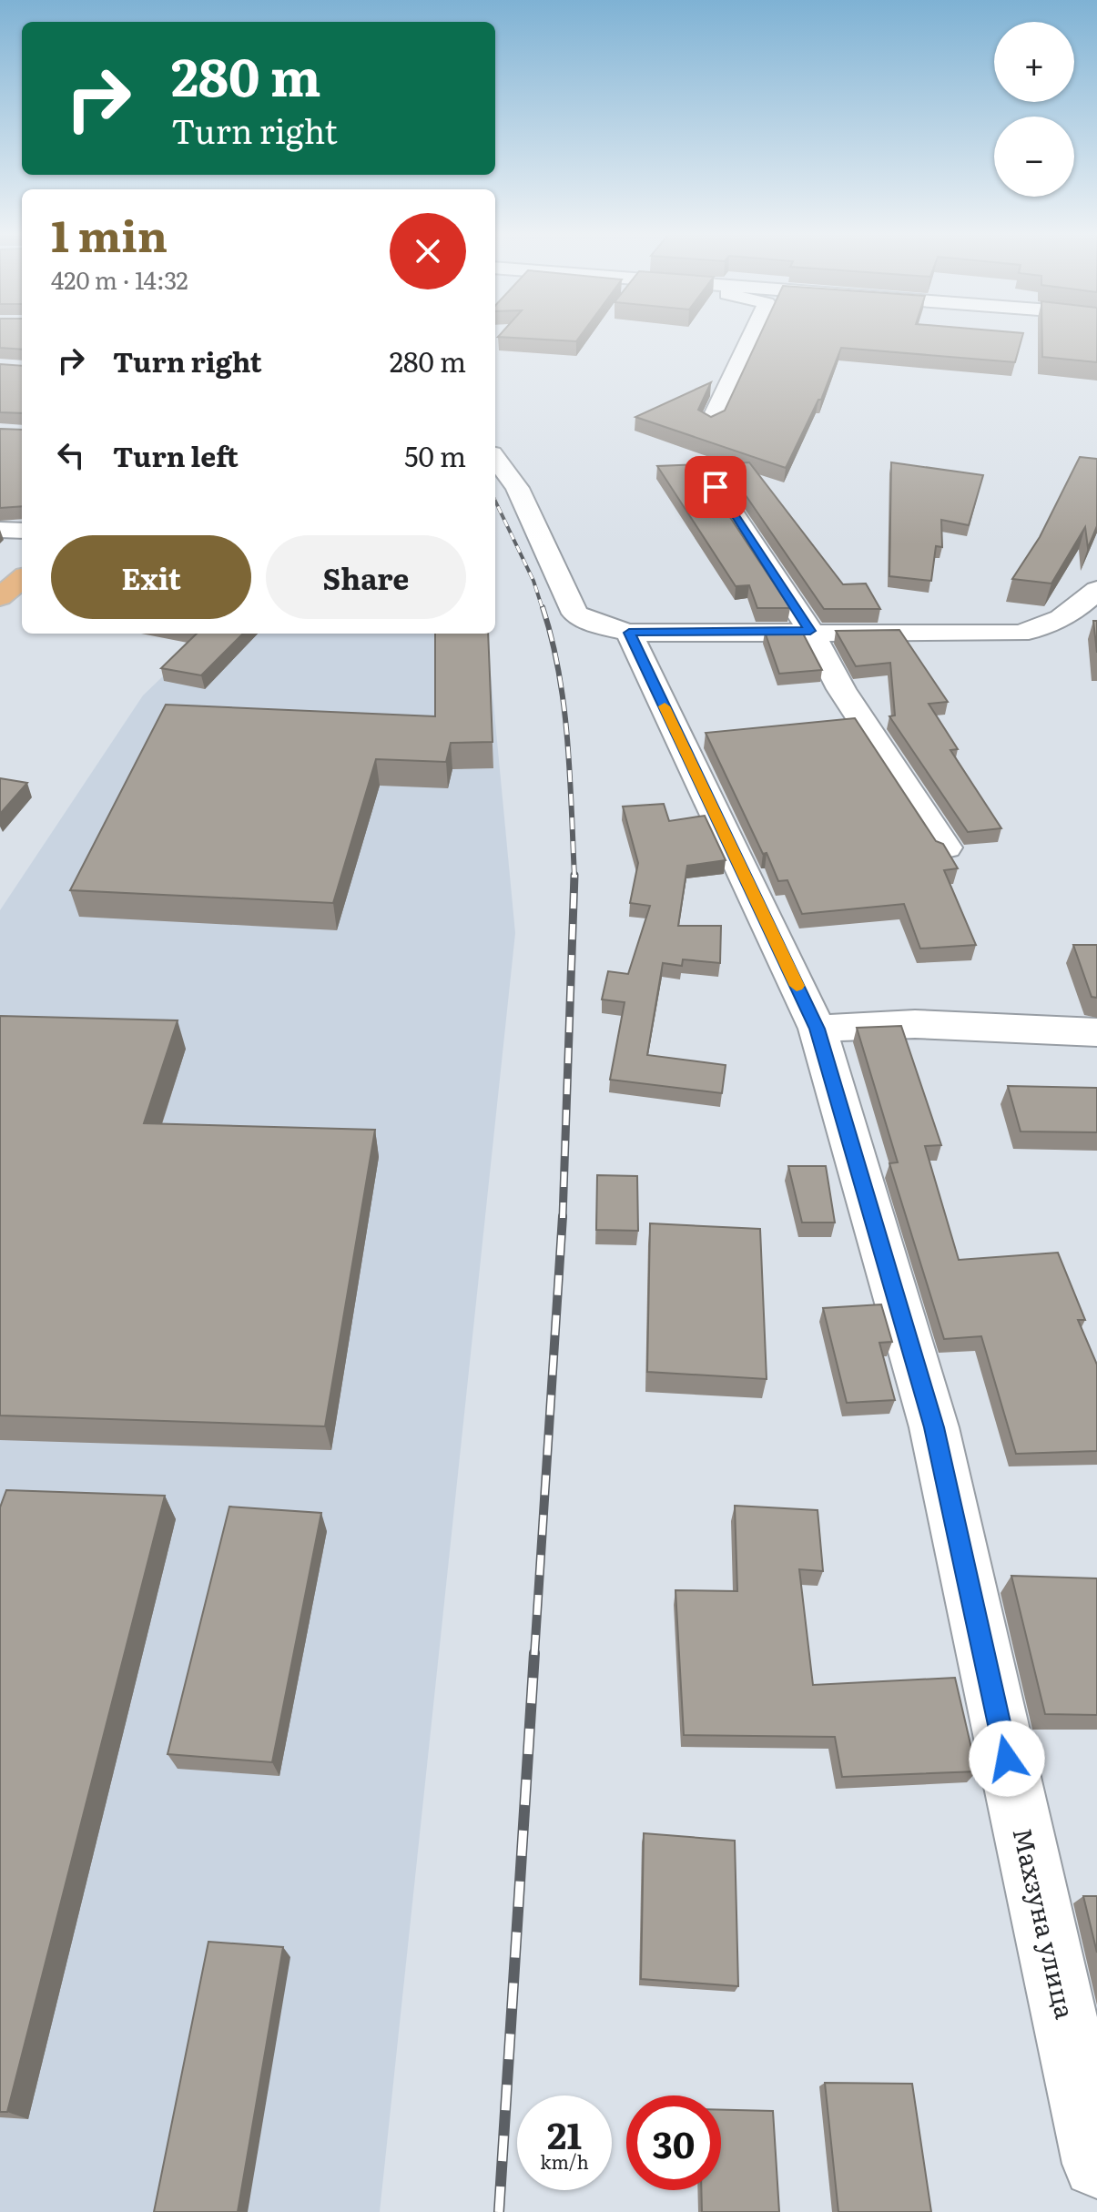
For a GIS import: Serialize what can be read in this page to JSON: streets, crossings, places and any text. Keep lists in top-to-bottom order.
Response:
{
  "streets": {
    "street": ["Махзуна улица"]
  },
  "page": {
    "map_buttons": ["+", "−"],
    "turn": ["280 m", "Turn right"],
    "heading": ["1 min", "420 m · 14:32"],
    "list": [
      {
        "name": "Turn right",
        "value": "280 m"
      },
      {
        "name": "Turn left",
        "value": "50 m"
      }
    ],
    "buttons": ["Exit", "Share"],
    "speed": "21 km/h",
    "limit": "30"
  }
}
